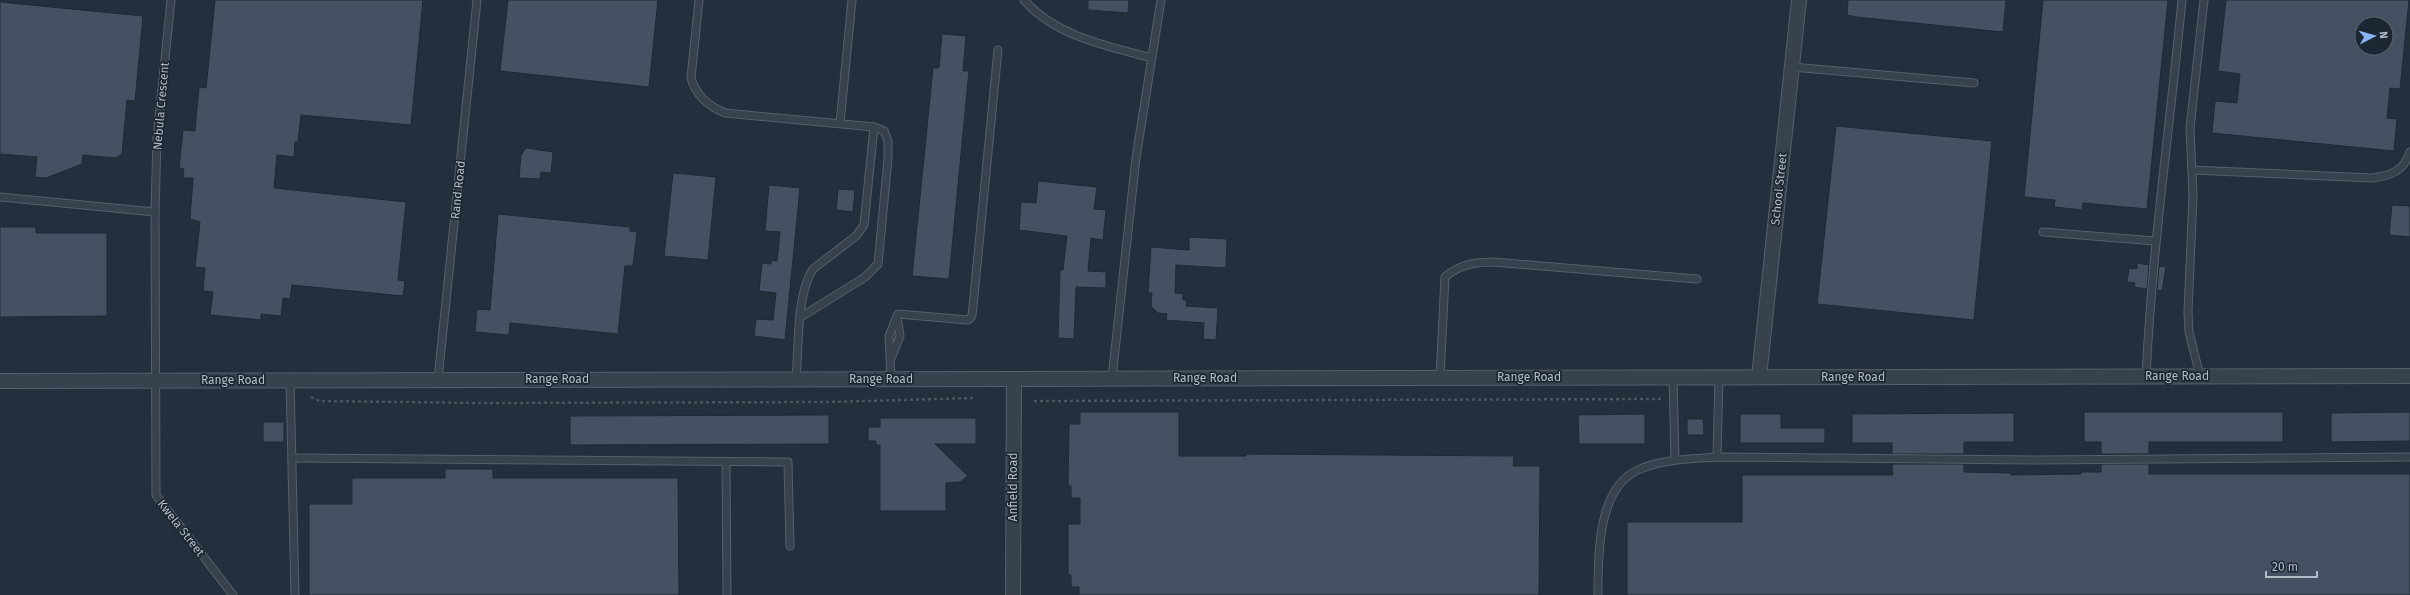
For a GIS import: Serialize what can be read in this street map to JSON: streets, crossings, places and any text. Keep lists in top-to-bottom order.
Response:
{
  "streets": {
    "street": ["School Street", "Range Road", "Anfield Road"],
    "lane": ["Nebula Crescent", "Rand Road", "Kwela Street"]
  },
  "crossings": [
    ["Nebula Crescent", "Range Road"],
    ["Nebula Crescent", "Kwela Street"],
    ["School Street", "Range Road"],
    ["Rand Road", "Range Road"],
    ["Range Road", "Anfield Road"],
    ["Range Road", "Kwela Street"]
  ],
  "scale_bar": "20 m",
  "north": "right"
}
